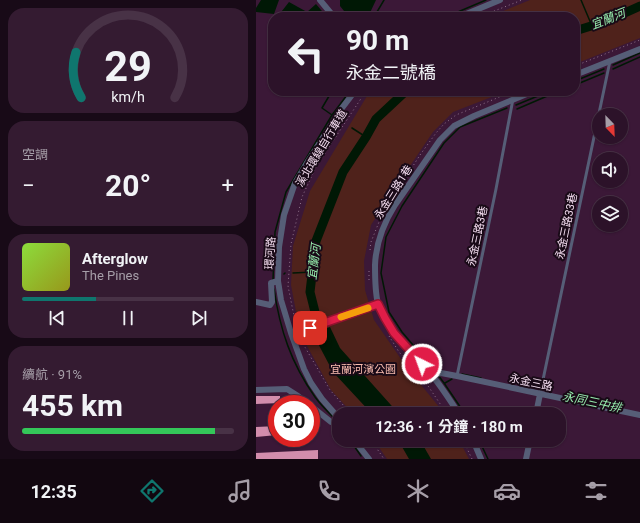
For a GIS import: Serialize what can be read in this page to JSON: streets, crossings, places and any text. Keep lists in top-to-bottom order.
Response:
{
  "streets": {
    "street": ["永金三路1巷", "環河路", "永金三路"],
    "lane": ["永金三路33巷", "永金三路3巷"],
    "path": ["溪北環線自行車道"]
  },
  "crossings": [
    ["溪北環線自行車道", "環河路"],
    ["永金三路1巷", "永金三路3巷"],
    ["永金三路1巷", "永金三路"],
    ["永金三路33巷", "永金三路"],
    ["永金三路3巷", "永金三路"]
  ],
  "water": ["宜蘭河", "永同三中排"],
  "parks": ["宜蘭河濱公園"],
  "north": "bottom right",
  "page": {
    "turn": ["90 m", "永金二號橋"],
    "tile": [
      "空調",
      ["續航 · 91%", "455 km"]
    ],
    "heat": ["−", "20°", "+"],
    "song": ["Afterglow", "The Pines"],
    "limit": "30",
    "trip": "12:36 · 1 分鐘 · 180 m",
    "tabs": "12:35",
    "gauge": ["29", "km/h"]
  }
}
